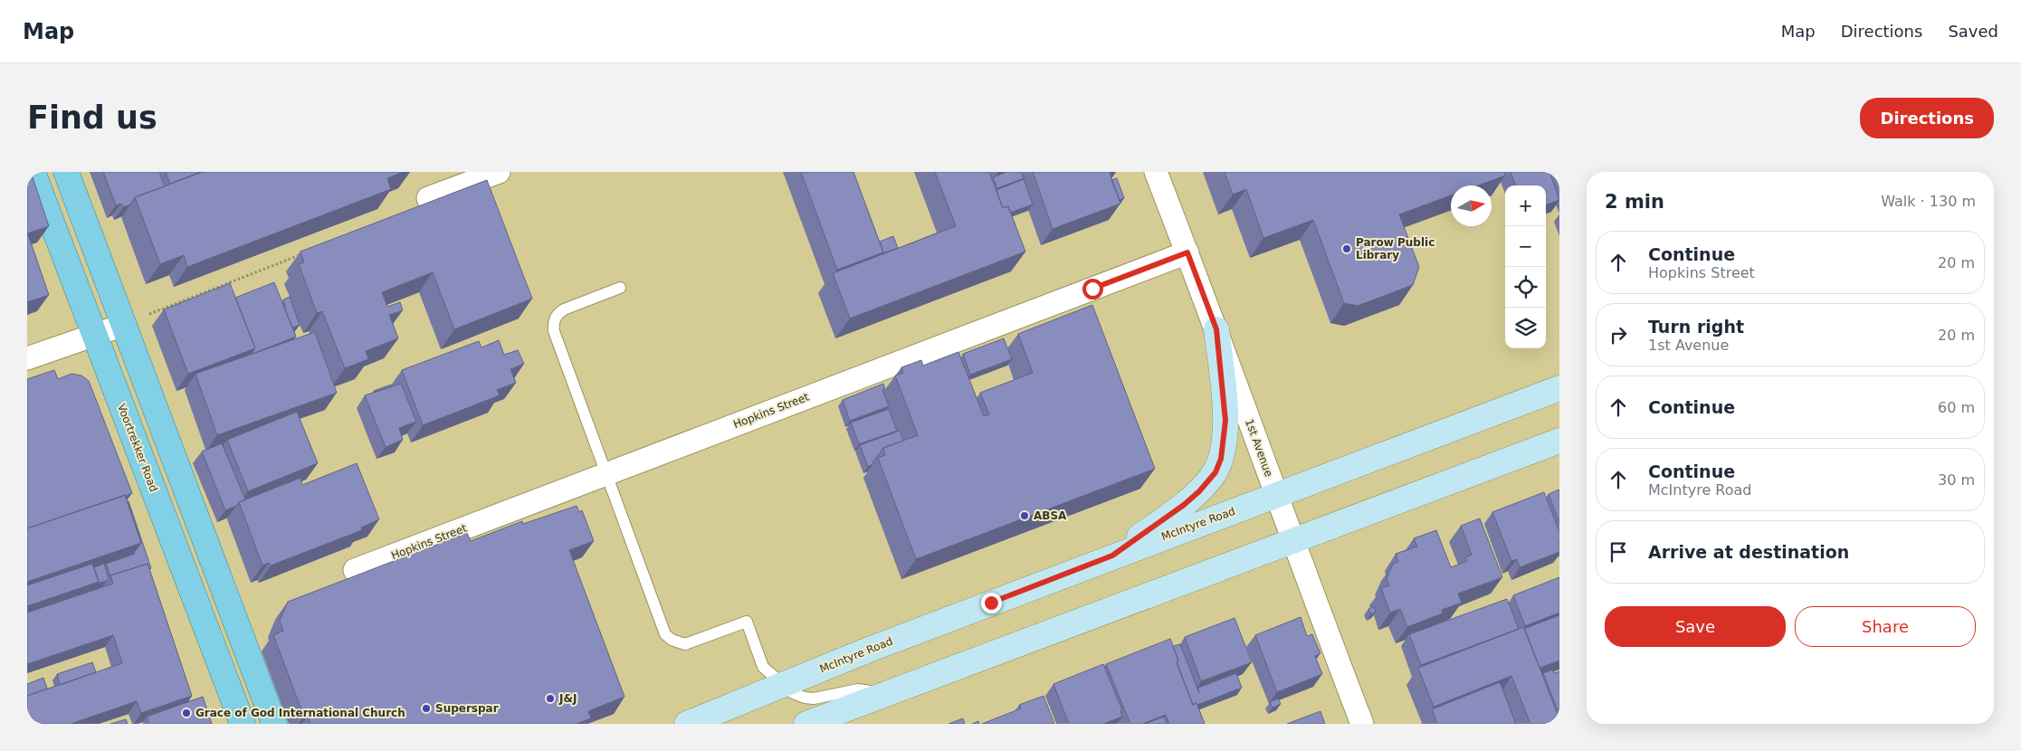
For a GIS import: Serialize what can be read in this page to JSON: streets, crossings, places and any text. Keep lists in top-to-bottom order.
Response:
{
  "streets": {
    "main road": ["Voortrekker Road", "McIntyre Road"],
    "street": ["Hopkins Street", "1st Avenue"]
  },
  "crossings": [
    ["Hopkins Street", "1st Avenue"],
    ["1st Avenue", "McIntyre Road"]
  ],
  "places": [
    "Parow Public Library",
    "ABSA",
    "J&J",
    "Superspar",
    "Grace of God International Church"
  ],
  "north": "right",
  "page": {
    "header": "Map",
    "nav": ["Map", "Directions", "Saved"],
    "buttons": [
      "Directions",
      ["Save", "Share"]
    ],
    "title": "Find us",
    "heading": ["2 min", "Walk · 130 m"],
    "map_buttons": ["+", "−"],
    "list": [
      ["Continue", "Hopkins Street", "20 m"],
      ["Turn right", "1st Avenue", "20 m"],
      ["Continue", "60 m"],
      ["Continue", "McIntyre Road", "30 m"],
      "Arrive at destination"
    ]
  }
}
